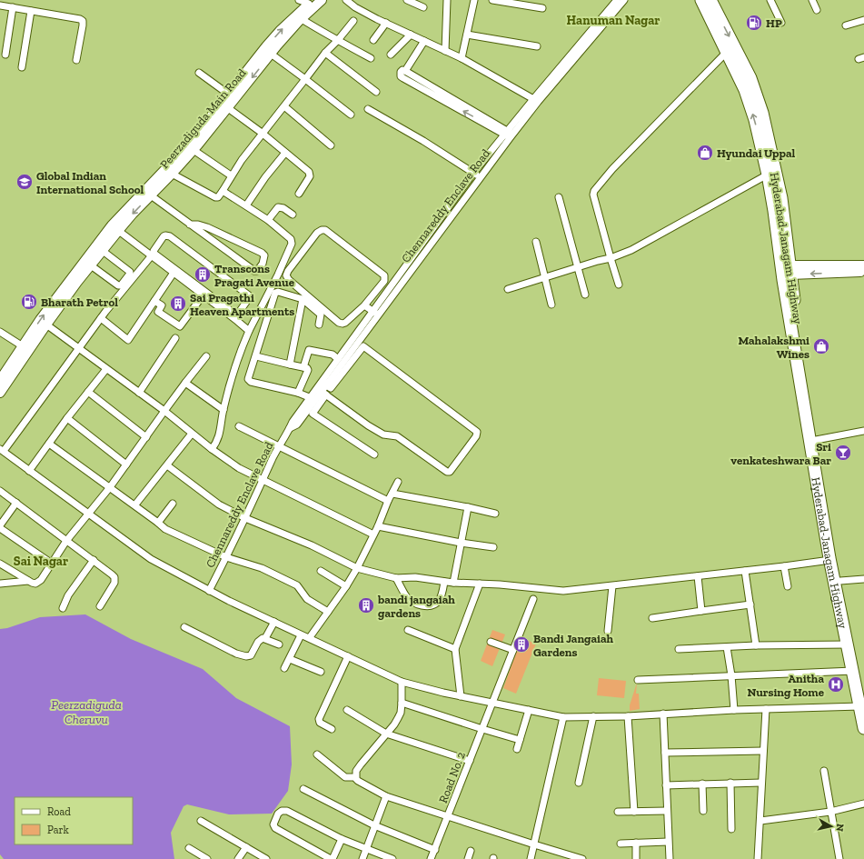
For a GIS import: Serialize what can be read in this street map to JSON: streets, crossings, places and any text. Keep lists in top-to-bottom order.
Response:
{
  "streets": {
    "highway": ["Hyderabad-Janagam Highway"],
    "street": ["Peerzadiguda Main Road", "Chennareddy Enclave Road", "Road No. 2"]
  },
  "districts": ["Hanuman Nagar", "Sai Nagar"],
  "water": ["Peerzadiguda Cheruvu"],
  "places": {
    "fuel station": ["HP", "Bharath Petrol"],
    "shop": ["Hyundai Uppal", "Mahalakshmi Wines"],
    "school or university": ["Global Indian International School"],
    "building": [
      "Transcons Pragati Avenue",
      "Sai Pragathi Heaven Apartments",
      "bandi jangaiah gardens",
      "Bandi Jangaiah Gardens"
    ],
    "bar": ["Sri venkateshwara Bar"],
    "hospital": ["Anitha Nursing Home"]
  },
  "legend": ["Road", "Park"],
  "north": "right"
}
